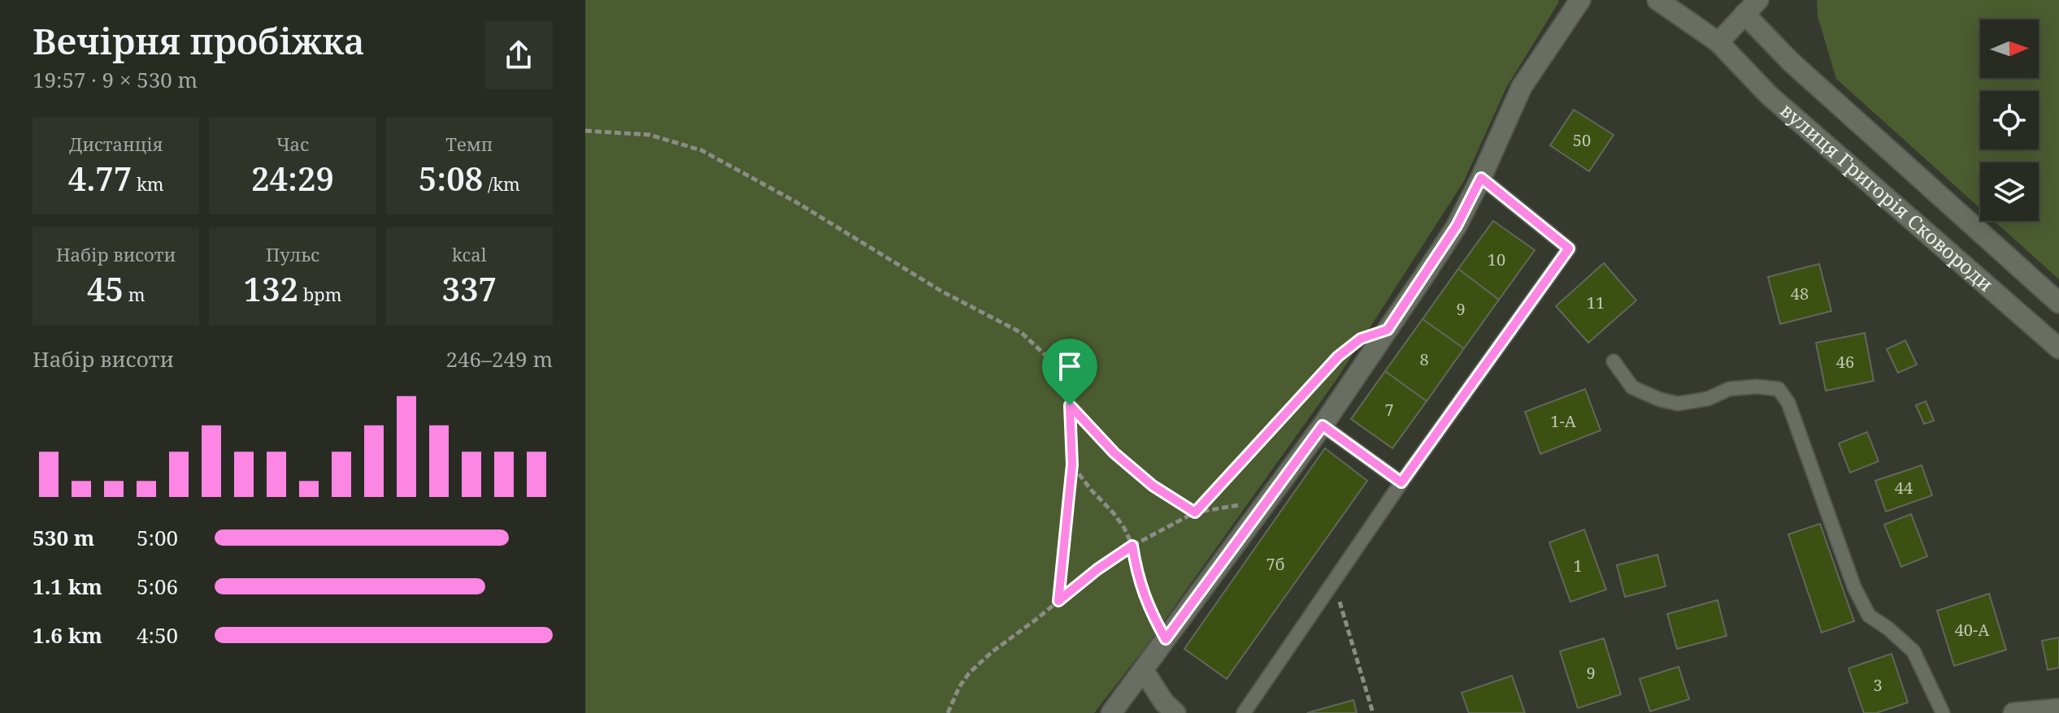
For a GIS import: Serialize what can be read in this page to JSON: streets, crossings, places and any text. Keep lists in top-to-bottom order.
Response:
{
  "streets": {
    "street": ["вулиця Григорія Сковороди"]
  },
  "house_numbers": [
    "50",
    "10",
    "48",
    "11",
    "9",
    "8",
    "46",
    "7",
    "1-А",
    "44",
    "7б",
    "1",
    "40-А",
    "9",
    "3"
  ],
  "north": "right",
  "page": {
    "heading": ["Вечірня пробіжка", "19:57 · 9 × 530 m"],
    "stats": [
      ["Дистанція", "4.77 km"],
      ["Час", "24:29"],
      ["Темп", "5:08 /km"],
      ["Набір висоти", "45 m"],
      ["Пульс", "132 bpm"],
      ["kcal", "337"]
    ],
    "chart": ["Набір висоти", "246–249 m"],
    "list": [
      {
        "name": "530 m",
        "note": "5:00"
      },
      {
        "name": "1.1 km",
        "note": "5:06"
      },
      {
        "name": "1.6 km",
        "note": "4:50"
      }
    ]
  }
}
